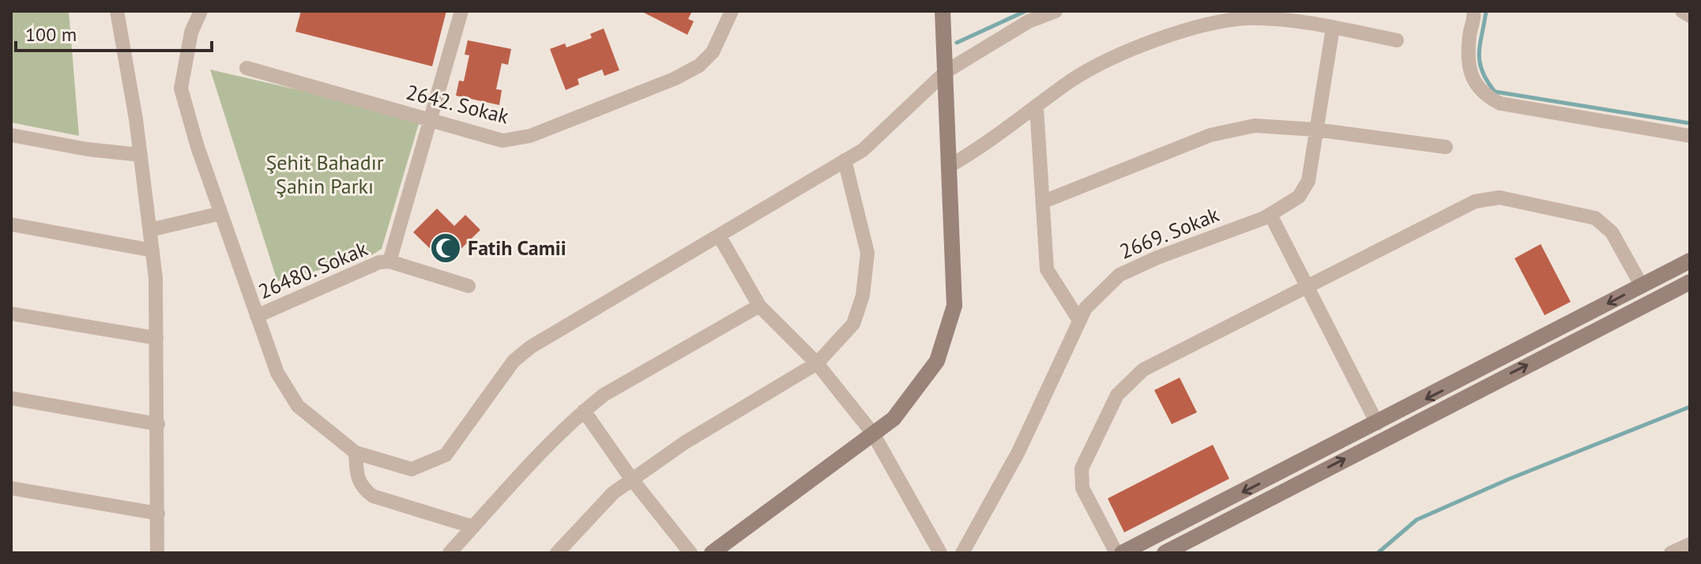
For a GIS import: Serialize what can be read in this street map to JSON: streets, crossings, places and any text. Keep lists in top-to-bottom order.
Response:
{
  "streets": {
    "street": ["2642. Sokak", "2669. Sokak", "26480. Sokak"]
  },
  "crossings": [
    ["2642. Sokak", "26480. Sokak"]
  ],
  "parks": ["Şehit Bahadır Şahin Parkı"],
  "places": {
    "mosque": ["Fatih Camii"]
  },
  "scale_bar": "100 m"
}
